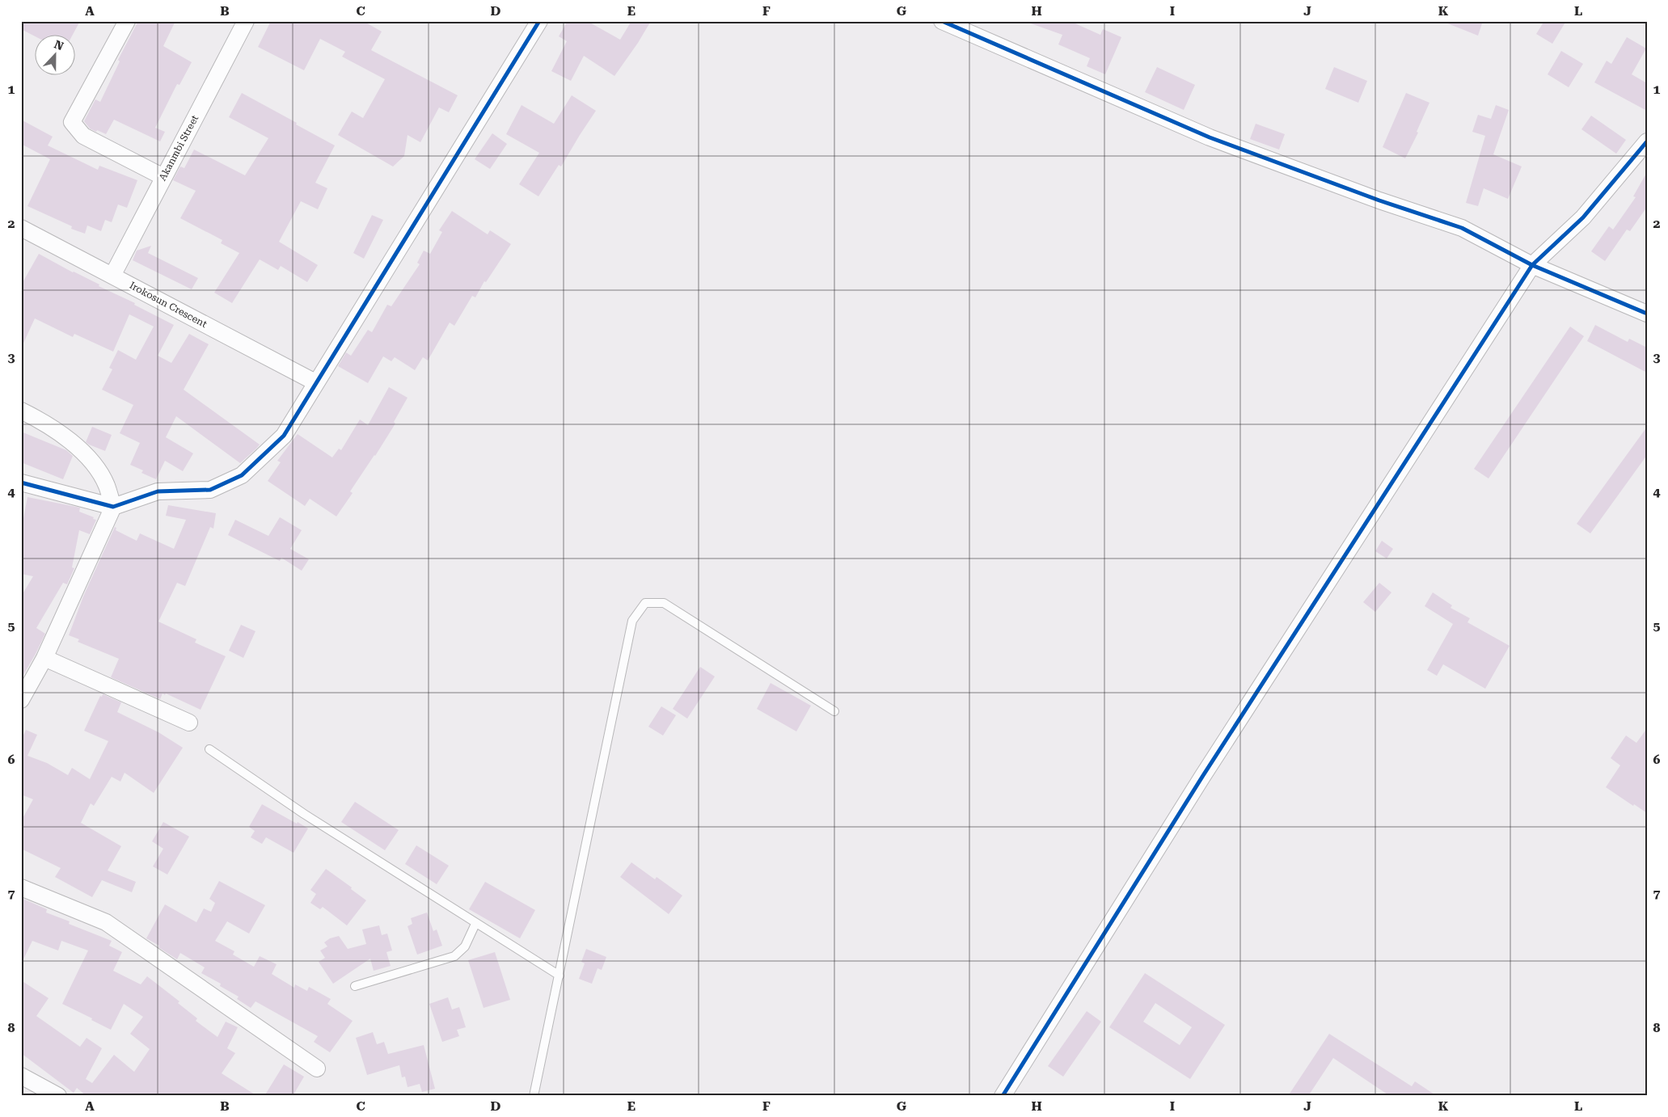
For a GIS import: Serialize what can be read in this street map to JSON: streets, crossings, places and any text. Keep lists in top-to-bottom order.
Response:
{
  "streets": {
    "street": ["Akanmbi Street", "Irokosun Crescent"]
  },
  "crossings": [
    ["Akanmbi Street", "Irokosun Crescent"]
  ],
  "north": "top",
  "grid": {
    "columns": [
      "A",
      "B",
      "C",
      "D",
      "E",
      "F",
      "G",
      "H",
      "I",
      "J",
      "K",
      "L"
    ],
    "rows": [
      "1",
      "2",
      "3",
      "4",
      "5",
      "6",
      "7",
      "8"
    ]
  }
}
